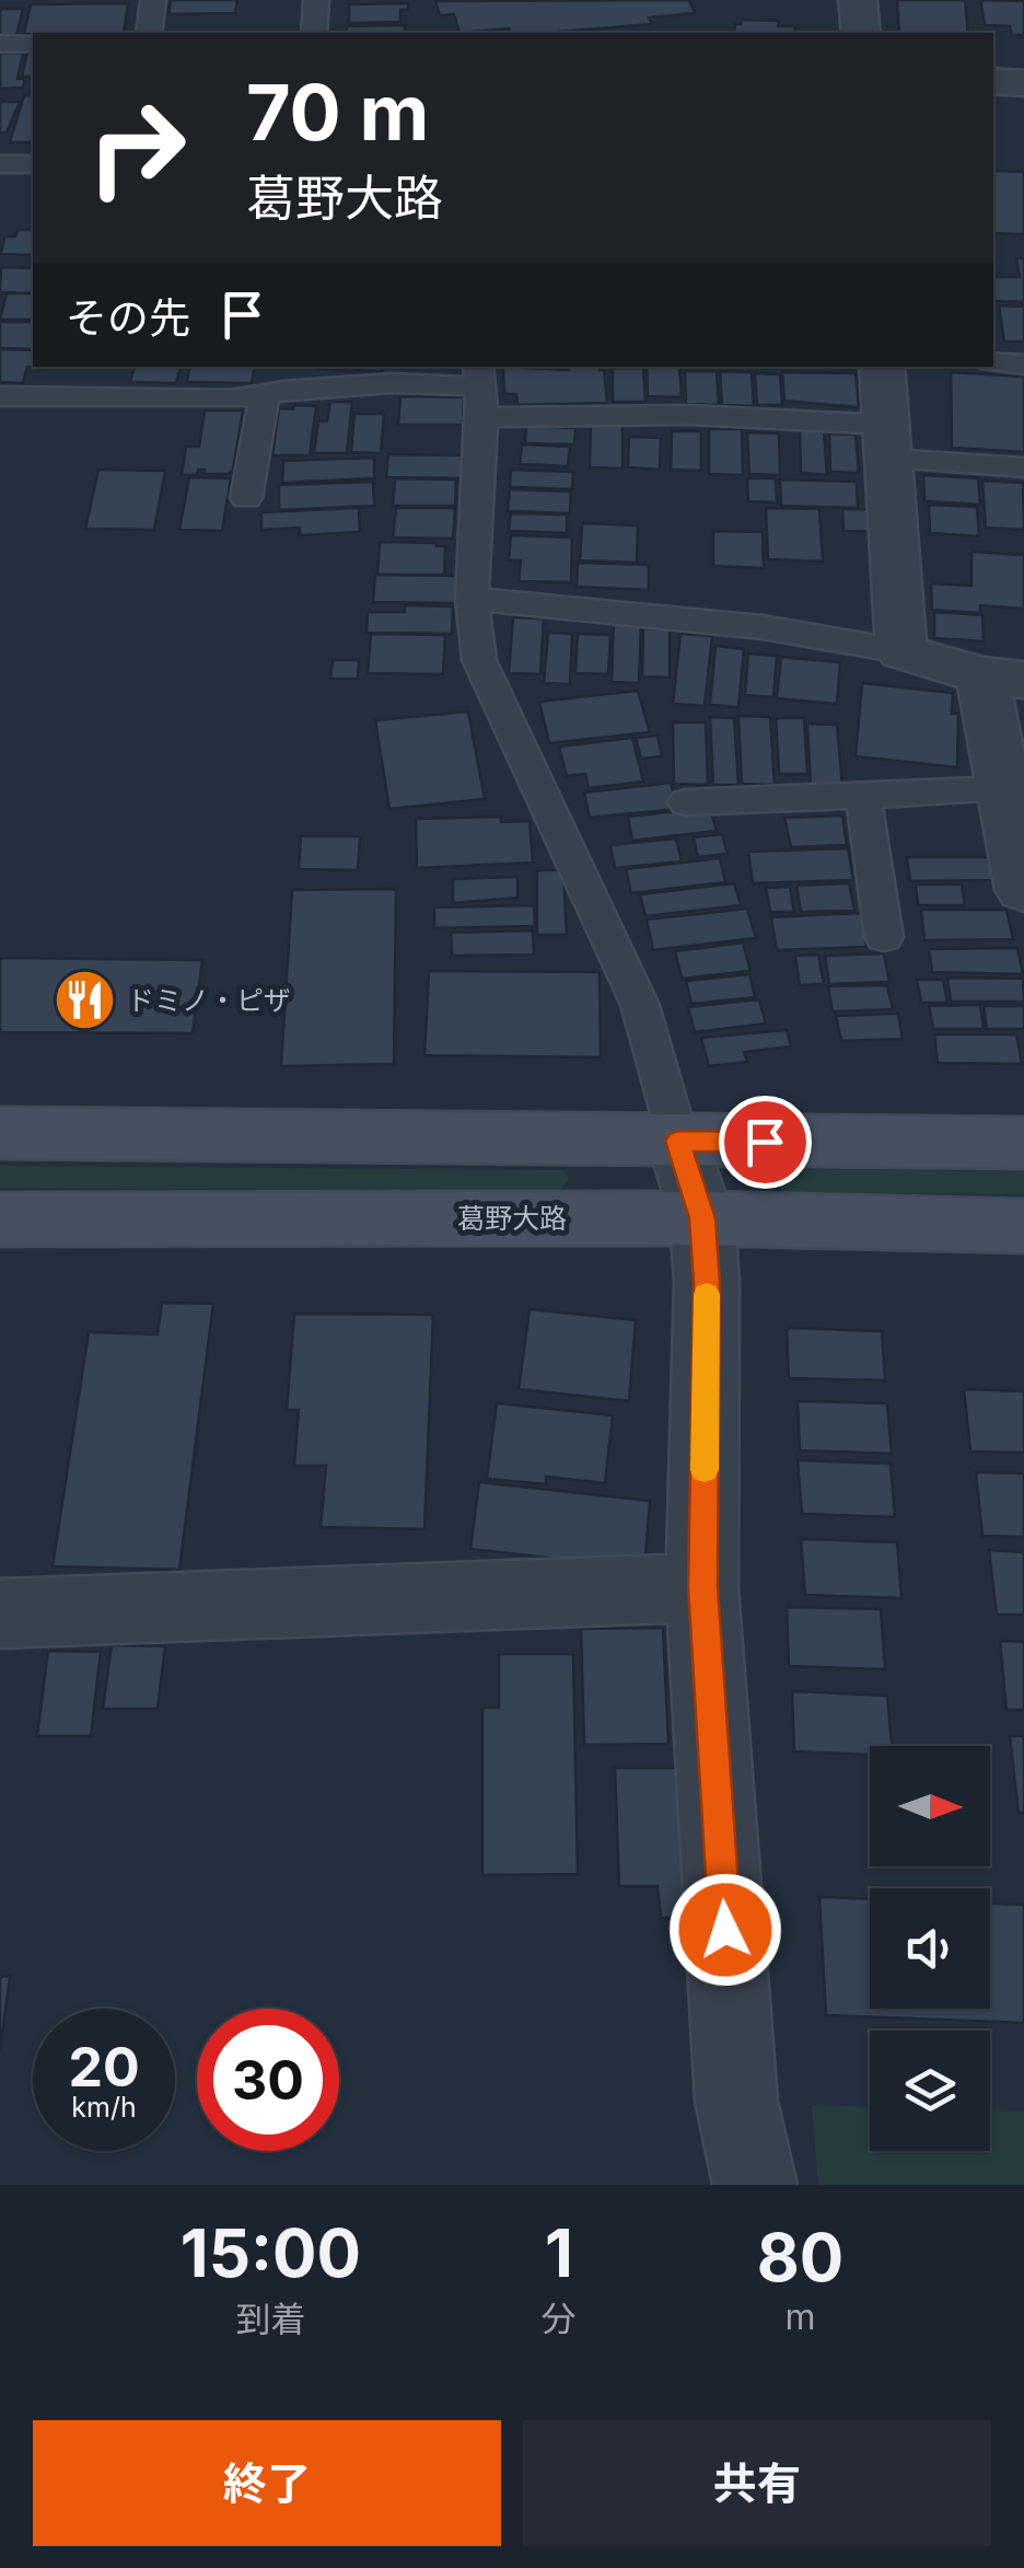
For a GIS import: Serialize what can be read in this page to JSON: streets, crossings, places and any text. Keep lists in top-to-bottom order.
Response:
{
  "streets": {
    "street": ["葛野大路"]
  },
  "places": {
    "restaurant": ["ドミノ・ピザ"]
  },
  "north": "right",
  "page": {
    "turn": ["70 m", "葛野大路"],
    "then": "その先",
    "speed": "20 km/h",
    "limit": "30",
    "eta": [
      "15:00",
      "到着",
      "1",
      "分",
      "80",
      "m"
    ],
    "buttons": ["終了", "共有"]
  }
}
